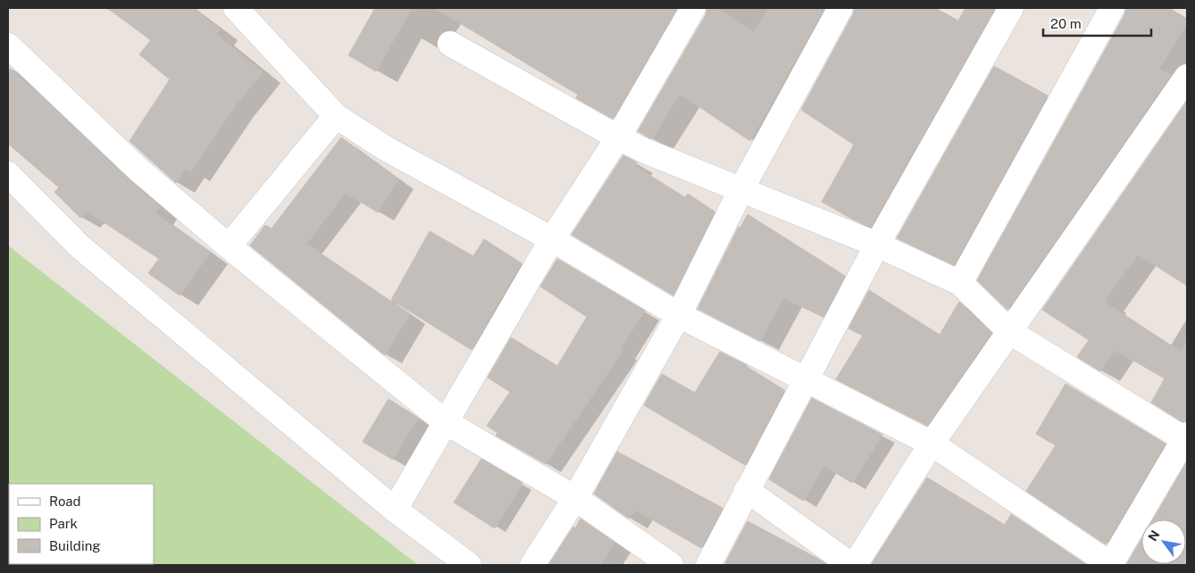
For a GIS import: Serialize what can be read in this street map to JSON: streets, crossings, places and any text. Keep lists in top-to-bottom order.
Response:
{
  "legend": ["Road", "Park", "Building"],
  "scale_bar": "20 m",
  "north": "top left"
}
